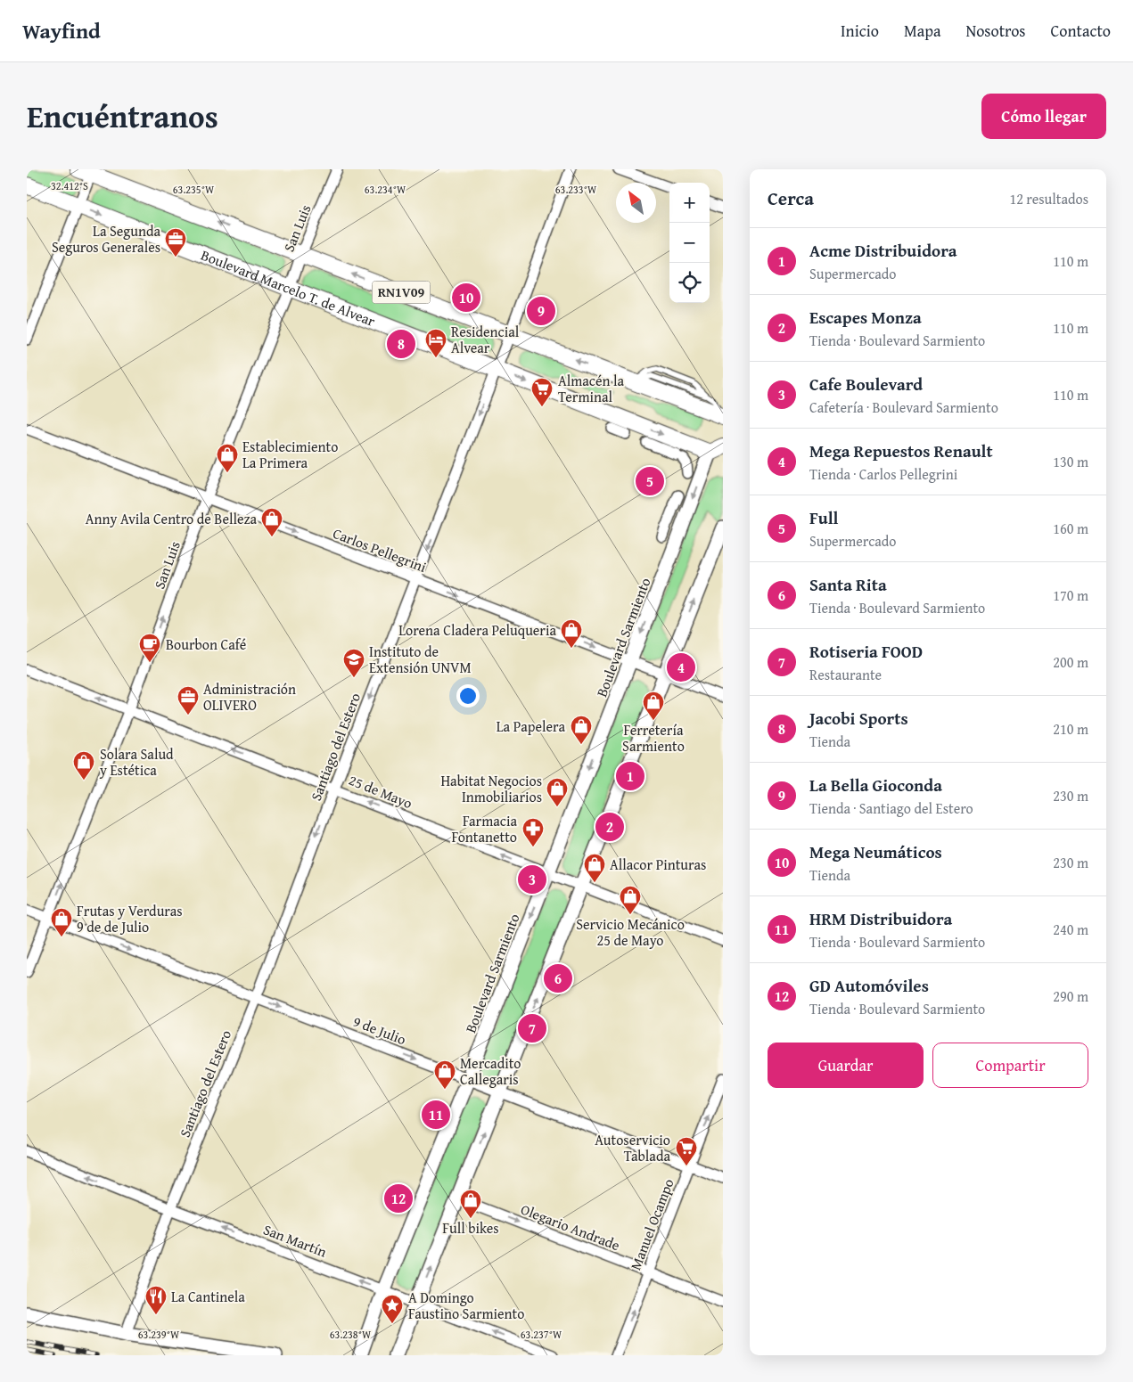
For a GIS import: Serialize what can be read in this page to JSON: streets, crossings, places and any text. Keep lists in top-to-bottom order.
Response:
{
  "streets": {
    "main road": ["Boulevard Marcelo T. de Alvear", "RN1V09", "Boulevard Sarmiento"],
    "street": [
      "San Luis",
      "Carlos Pellegrini",
      "Santiago del Estero",
      "25 de Mayo",
      "9 de Julio",
      "Manuel Ocampo",
      "Olegario Andrade",
      "San Martín"
    ]
  },
  "crossings": [
    ["San Luis", "Boulevard Marcelo T. de Alvear"],
    ["San Luis", "RN1V09"],
    ["San Luis", "Carlos Pellegrini"],
    ["San Luis", "25 de Mayo"],
    ["San Luis", "9 de Julio"],
    ["Boulevard Marcelo T. de Alvear", "Boulevard Sarmiento"],
    ["Boulevard Marcelo T. de Alvear", "Santiago del Estero"],
    ["RN1V09", "Santiago del Estero"],
    ["Carlos Pellegrini", "Boulevard Sarmiento"],
    ["Carlos Pellegrini", "Santiago del Estero"],
    ["Boulevard Sarmiento", "25 de Mayo"],
    ["Boulevard Sarmiento", "9 de Julio"],
    ["Boulevard Sarmiento", "San Martín"],
    ["Santiago del Estero", "25 de Mayo"],
    ["Santiago del Estero", "9 de Julio"],
    ["Santiago del Estero", "San Martín"],
    ["9 de Julio", "Manuel Ocampo"],
    ["Manuel Ocampo", "Olegario Andrade"]
  ],
  "one_way": [
    "San Luis",
    "Carlos Pellegrini",
    "Santiago del Estero",
    "25 de Mayo",
    "9 de Julio",
    "Manuel Ocampo",
    "Olegario Andrade",
    "San Martín"
  ],
  "places": {
    "office": ["La Segunda Seguros Generales", "Administración OLIVERO"],
    "hotel": ["Residencial Alvear"],
    "supermarket": ["Almacén la Terminal", "Autoservicio Tablada"],
    "shop": [
      "Establecimiento La Primera",
      "Anny Avila Centro de Belleza",
      "Lorena Cladera Peluqueria",
      "Ferretería Sarmiento",
      "La Papelera",
      "Solara Salud y Estética",
      "Habitat Negocios Inmobiliarios",
      "Allacor Pinturas",
      "Servicio Mecánico 25 de Mayo",
      "Frutas y Verduras 9 de de Julio",
      "Mercadito Callegaris",
      "Full bikes"
    ],
    "cafe": ["Bourbon Café"],
    "school or university": ["Instituto de Extensión UNVM"],
    "pharmacy": ["Farmacia Fontanetto"],
    "restaurant": ["La Cantinela"],
    "place": ["A Domingo Faustino Sarmiento"]
  },
  "north": "top left",
  "page": {
    "header": "Wayfind",
    "nav": [
      "Inicio",
      "Mapa",
      "Nosotros",
      "Contacto"
    ],
    "title": "Encuéntranos",
    "buttons": [
      "Cómo llegar",
      ["Guardar", "Compartir"]
    ],
    "heading": ["Cerca", "12 resultados"],
    "map_buttons": ["+", "−"],
    "list": [
      {
        "mark": "1",
        "name": "Acme Distribuidora",
        "note": "Supermercado",
        "value": "110 m"
      },
      {
        "mark": "2",
        "name": "Escapes Monza",
        "note": "Tienda · Boulevard Sarmiento",
        "value": "110 m"
      },
      {
        "mark": "3",
        "name": "Cafe Boulevard",
        "note": "Cafetería · Boulevard Sarmiento",
        "value": "110 m"
      },
      {
        "mark": "4",
        "name": "Mega Repuestos Renault",
        "note": "Tienda · Carlos Pellegrini",
        "value": "130 m"
      },
      {
        "mark": "5",
        "name": "Full",
        "note": "Supermercado",
        "value": "160 m"
      },
      {
        "mark": "6",
        "name": "Santa Rita",
        "note": "Tienda · Boulevard Sarmiento",
        "value": "170 m"
      },
      {
        "mark": "7",
        "name": "Rotiseria FOOD",
        "note": "Restaurante",
        "value": "200 m"
      },
      {
        "mark": "8",
        "name": "Jacobi Sports",
        "note": "Tienda",
        "value": "210 m"
      },
      {
        "mark": "9",
        "name": "La Bella Gioconda",
        "note": "Tienda · Santiago del Estero",
        "value": "230 m"
      },
      {
        "mark": "10",
        "name": "Mega Neumáticos",
        "note": "Tienda",
        "value": "230 m"
      },
      {
        "mark": "11",
        "name": "HRM Distribuidora",
        "note": "Tienda · Boulevard Sarmiento",
        "value": "240 m"
      },
      {
        "mark": "12",
        "name": "GD Automóviles",
        "note": "Tienda · Boulevard Sarmiento",
        "value": "290 m"
      }
    ],
    "pins": [
      "10",
      "9",
      "8",
      "5",
      "4",
      "1",
      "2",
      "3",
      "6",
      "7",
      "11",
      "12"
    ]
  },
  "coordinates": [
    "32.412°S",
    "63.235°W",
    "63.234°W",
    "63.233°W",
    "63.239°W",
    "63.238°W",
    "63.237°W"
  ]
}
